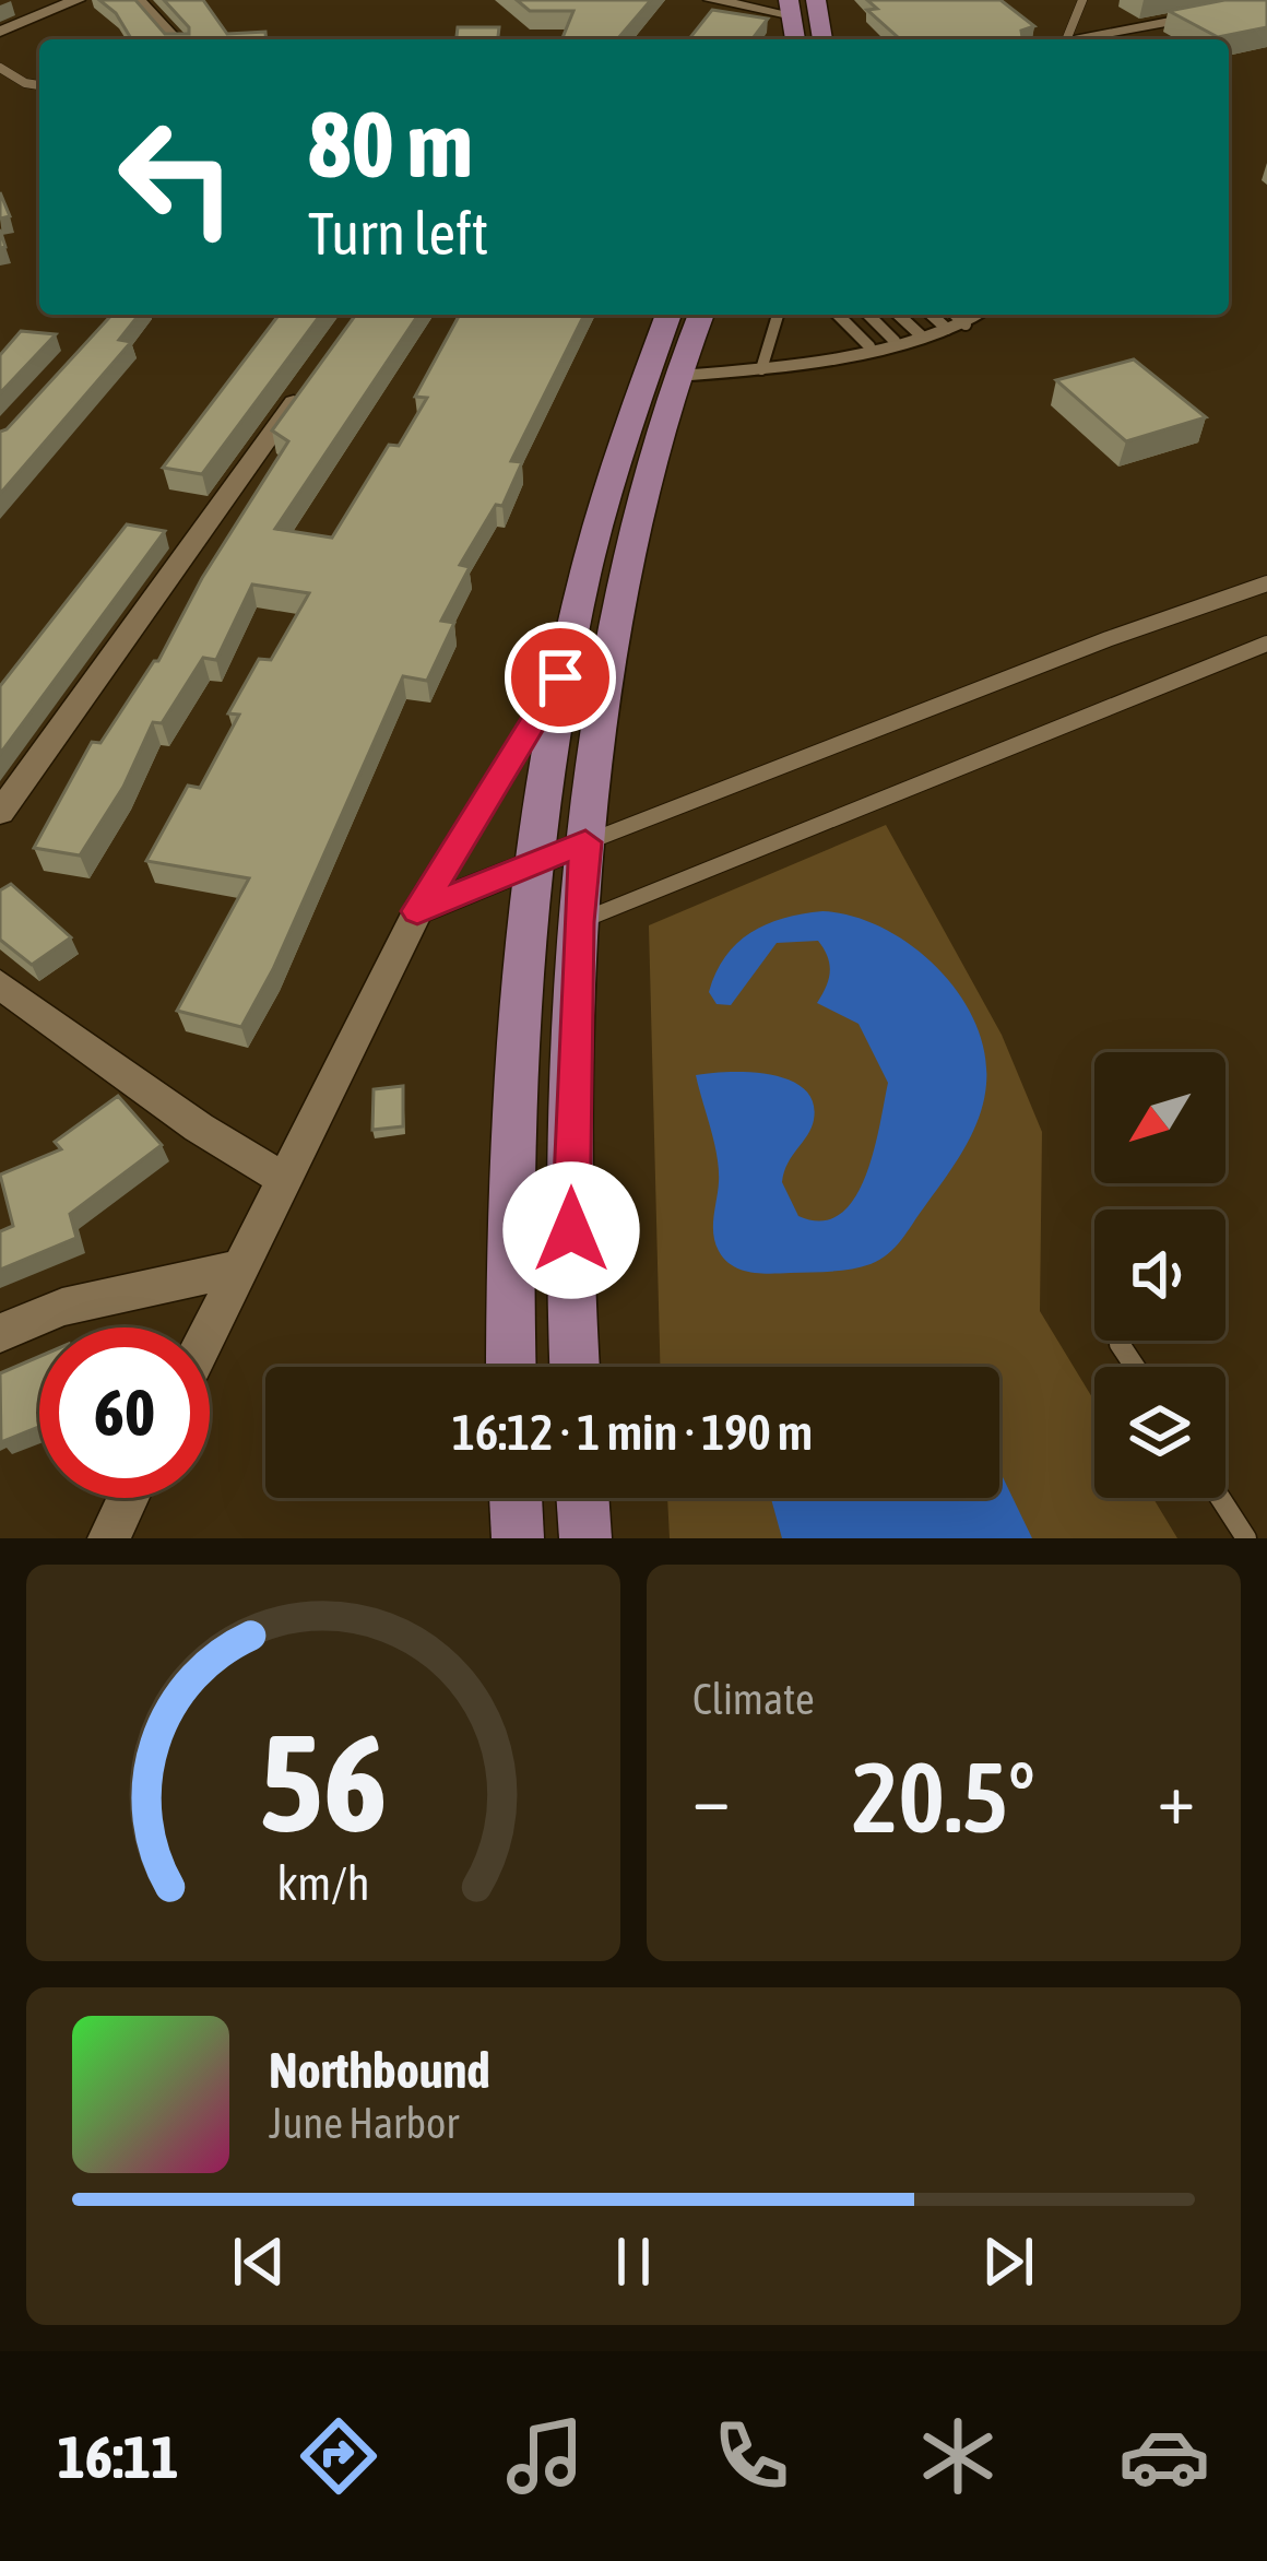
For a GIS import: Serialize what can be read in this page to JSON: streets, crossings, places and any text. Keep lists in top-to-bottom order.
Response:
{
  "north": "bottom left",
  "page": {
    "turn": ["80 m", "Turn left"],
    "limit": "60",
    "trip": "16:12 · 1 min · 190 m",
    "tile": "Climate",
    "heat": ["−", "20.5°", "+"],
    "song": ["Northbound", "June Harbor"],
    "tabs": "16:11",
    "gauge": ["56", "km/h"]
  }
}
